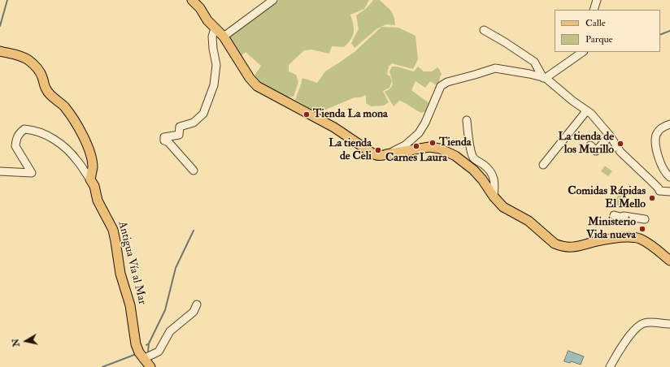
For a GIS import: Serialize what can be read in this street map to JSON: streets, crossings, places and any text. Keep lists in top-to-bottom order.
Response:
{
  "streets": {
    "main road": ["Antigua Vía al Mar"]
  },
  "places": [
    "Tienda La mona",
    "Tienda",
    "La tienda de los Murillo",
    "Carnes Laura",
    "La tienda de Celi",
    "Comidas Rápidas El Mello",
    "Ministerio Vida nueva"
  ],
  "legend": ["Calle", "Parque"],
  "north": "left"
}
